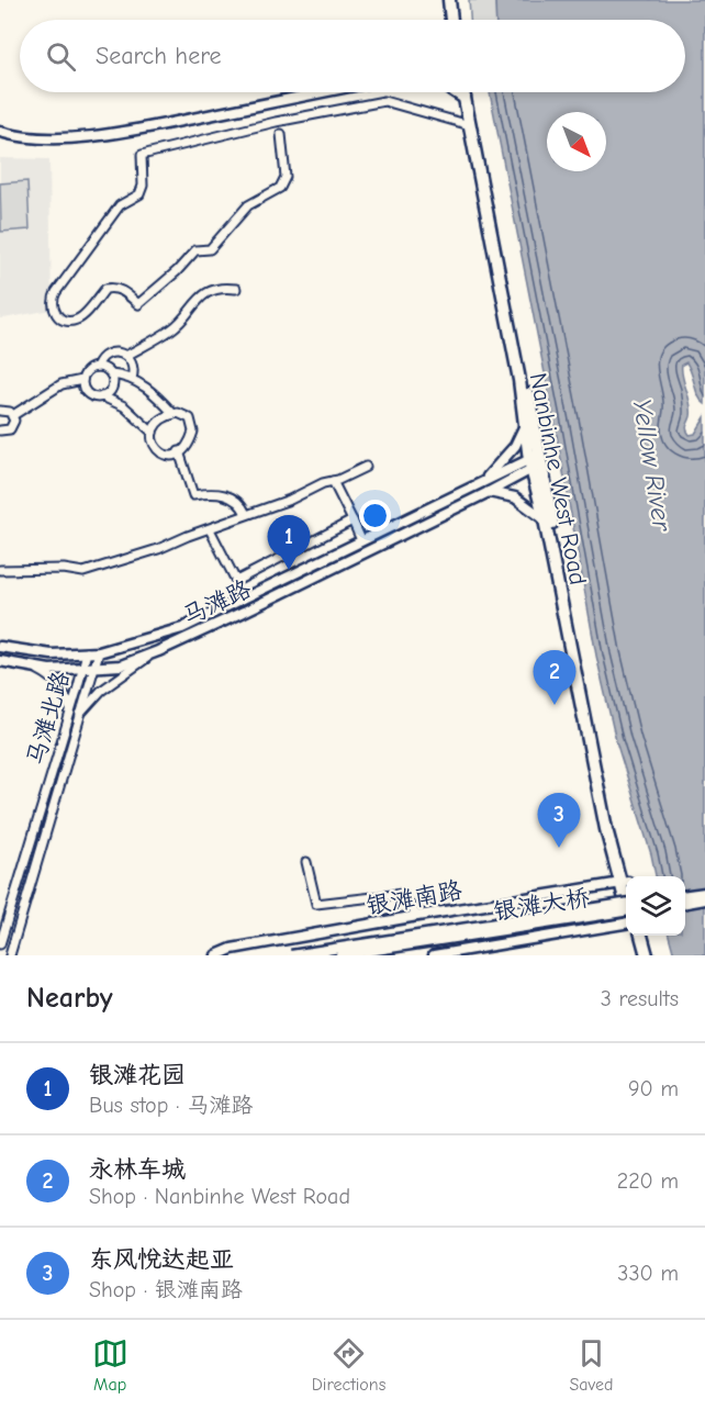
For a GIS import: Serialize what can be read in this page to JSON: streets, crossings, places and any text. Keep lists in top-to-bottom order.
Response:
{
  "streets": {
    "highway": ["Nanbinhe West Road"],
    "main road": ["马滩路", "银滩南路", "银滩大桥"],
    "street": ["马滩北路"]
  },
  "crossings": [
    ["Nanbinhe West Road", "马滩路"],
    ["马滩路", "马滩北路"]
  ],
  "water": ["Yellow River"],
  "north": "bottom right",
  "page": {
    "search": "Search here",
    "pins": ["1", "2", "3"],
    "heading": ["Nearby", "3 results"],
    "list": [
      {
        "mark": "1",
        "name": "银滩花园",
        "note": "Bus stop · 马滩路",
        "value": "90 m"
      },
      {
        "mark": "2",
        "name": "永林车城",
        "note": "Shop · Nanbinhe West Road",
        "value": "220 m"
      },
      {
        "mark": "3",
        "name": "东风悦达起亚",
        "note": "Shop · 银滩南路",
        "value": "330 m"
      }
    ],
    "nav": ["Map", "Directions", "Saved"]
  }
}
